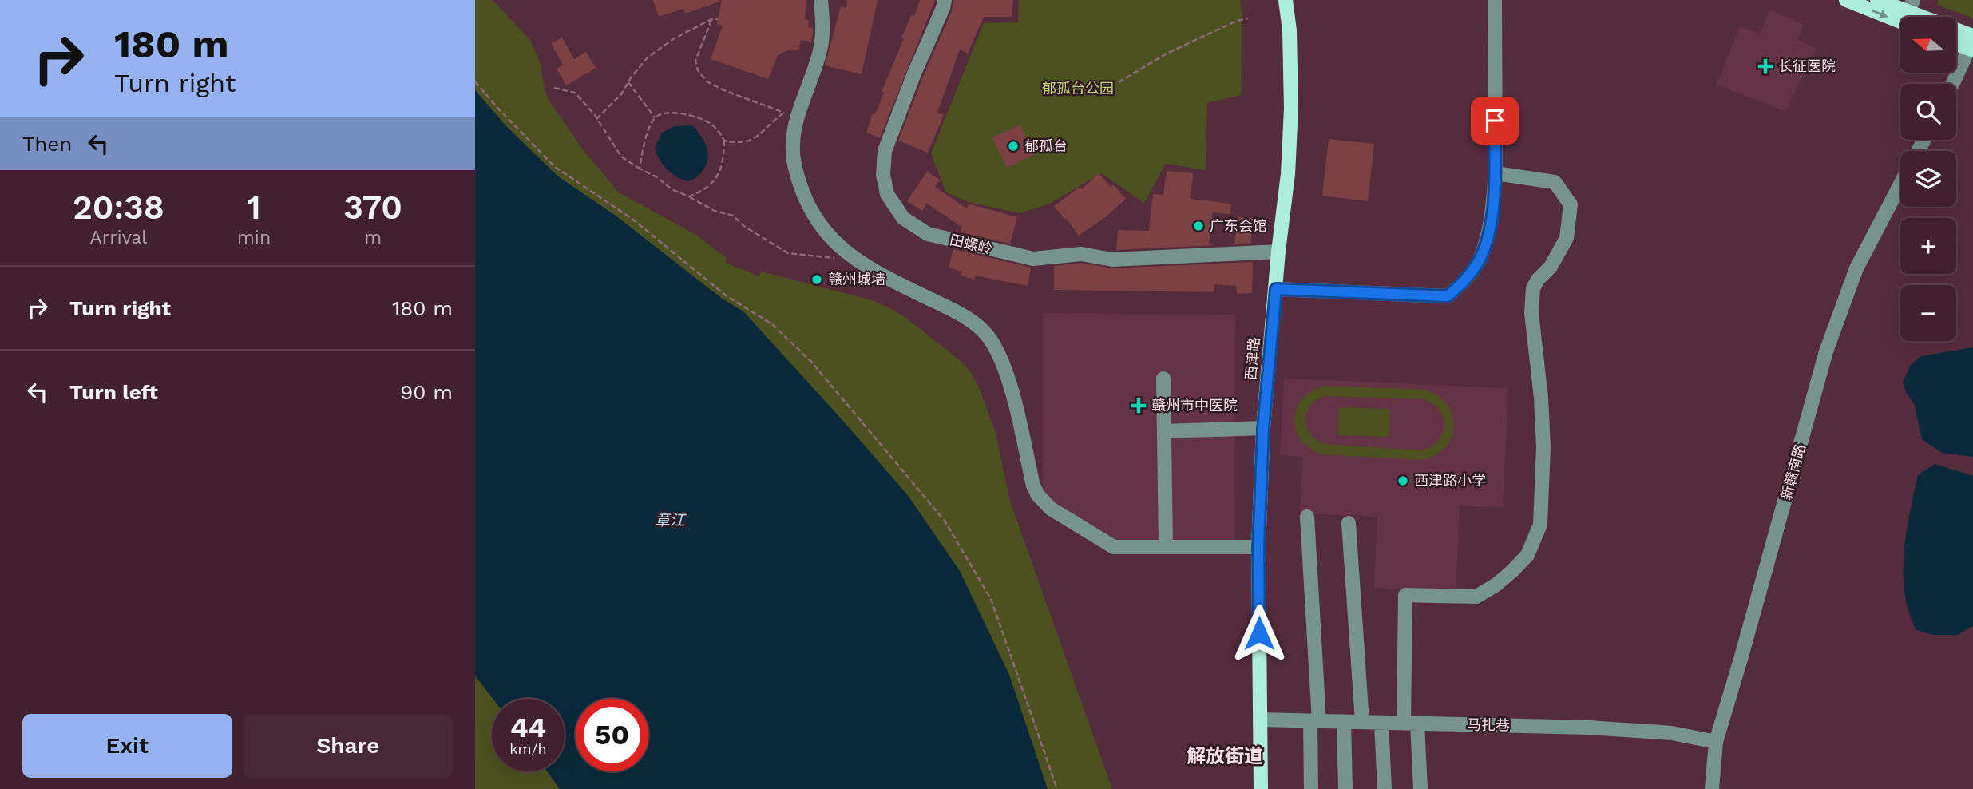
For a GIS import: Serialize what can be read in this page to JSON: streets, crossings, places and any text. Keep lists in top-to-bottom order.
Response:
{
  "streets": {
    "main road": ["西津路"],
    "street": ["田螺岭", "新赣南路", "马扎巷"]
  },
  "crossings": [
    ["田螺岭", "西津路"],
    ["西津路", "马扎巷"],
    ["新赣南路", "马扎巷"]
  ],
  "districts": ["解放街道"],
  "water": ["章江"],
  "parks": ["郁孤台公园"],
  "places": {
    "health": ["长征医院", "赣州市中医院"],
    "other": [
      "郁孤台",
      "广东会馆",
      "赣州城墙",
      "西津路小学"
    ]
  },
  "north": "left",
  "page": {
    "turn": ["180 m", "Turn right"],
    "map_buttons": ["+", "−"],
    "then": "Then",
    "eta": [
      "20:38",
      "Arrival",
      "1",
      "min",
      "370",
      "m"
    ],
    "list": [
      {
        "name": "Turn right",
        "value": "180 m"
      },
      {
        "name": "Turn left",
        "value": "90 m"
      }
    ],
    "speed": "44 km/h",
    "limit": "50",
    "buttons": ["Exit", "Share"]
  }
}
